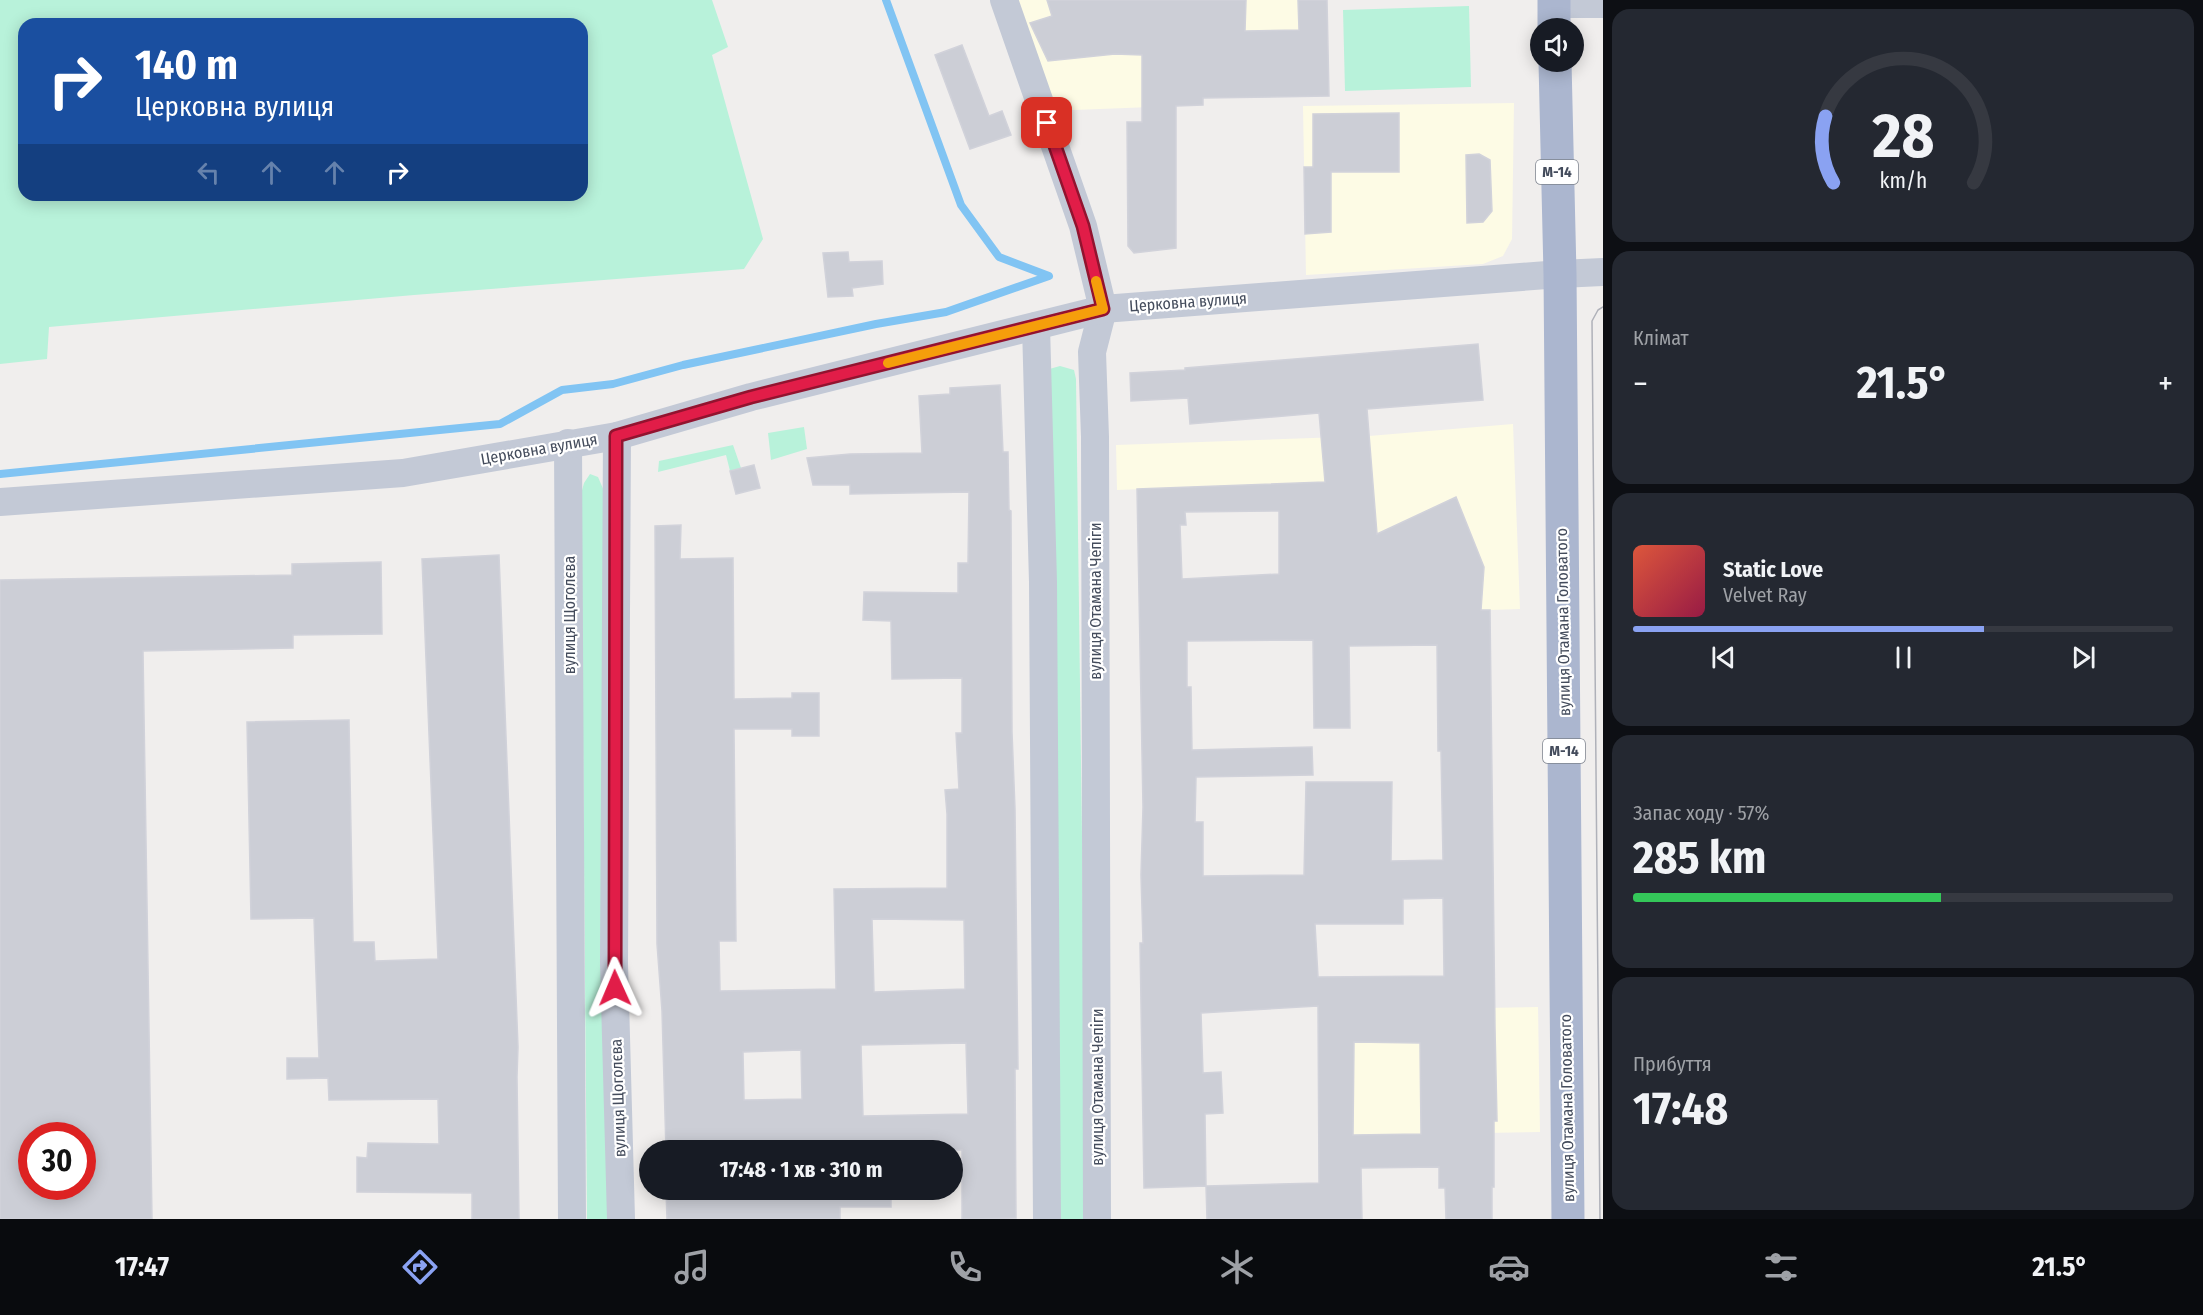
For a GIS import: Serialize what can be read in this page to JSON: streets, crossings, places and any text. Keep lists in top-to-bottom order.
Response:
{
  "streets": {
    "main road": ["М-14", "вулиця Отамана Головатого"],
    "street": ["Церковна вулиця", "вулиця Отамана Чепіги", "вулиця Щоголєва"]
  },
  "crossings": [
    ["Церковна вулиця", "вулиця Отамана Чепіги"],
    ["Церковна вулиця", "вулиця Щоголєва"],
    ["Церковна вулиця", "вулиця Отамана Головатого"]
  ],
  "page": {
    "turn": ["140 m", "Церковна вулиця"],
    "tile": [
      "Клімат",
      ["Запас ходу · 57%", "285 km"],
      ["Прибуття", "17:48"]
    ],
    "heat": ["−", "21.5°", "+"],
    "song": ["Static Love", "Velvet Ray"],
    "limit": "30",
    "trip": "17:48 · 1 хв · 310 m",
    "tabs": ["17:47", "21.5°"],
    "gauge": ["28", "km/h"]
  }
}
